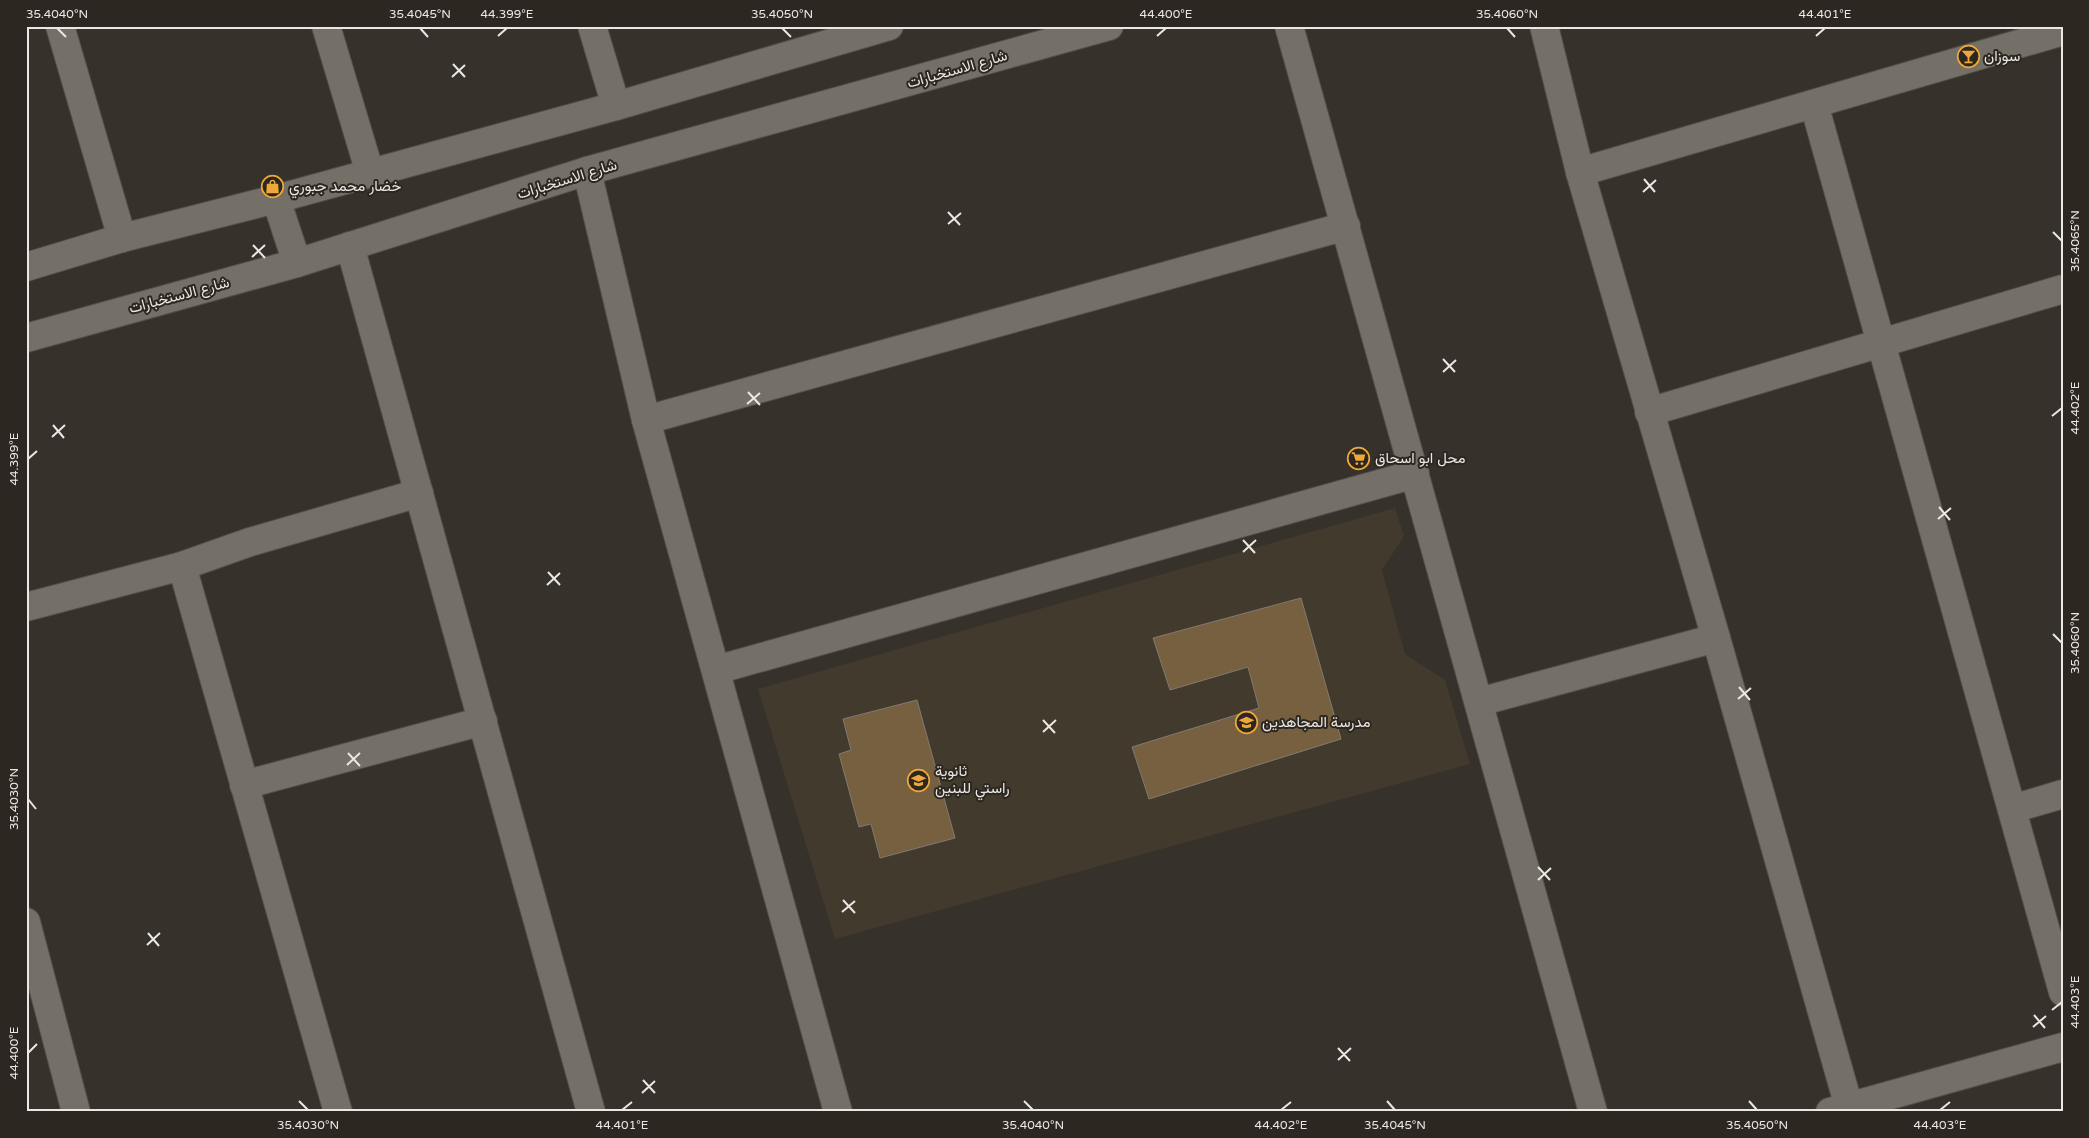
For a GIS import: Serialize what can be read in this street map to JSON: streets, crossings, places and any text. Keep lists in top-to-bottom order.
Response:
{
  "streets": {
    "street": ["شارع الاستخبارات"]
  },
  "places": {
    "bar": ["سوزان"],
    "shop": ["خضار محمد جبوري"],
    "supermarket": ["محل ابو اسحاق"],
    "school or university": ["مدرسة المجاهدين", "ثانوية راستي للبنين"]
  },
  "coordinates": [
    "35.4040°N",
    "35.4045°N",
    "44.399°E",
    "35.4050°N",
    "44.400°E",
    "35.4060°N",
    "44.401°E",
    "35.4065°N",
    "44.402°E",
    "35.4030°N",
    "44.403°E"
  ]
}
